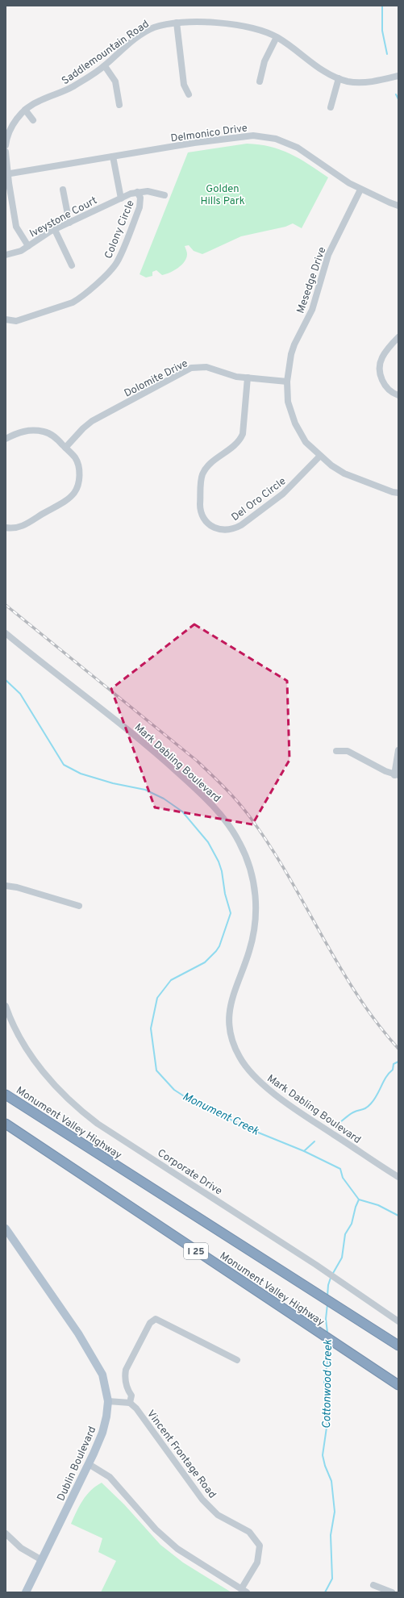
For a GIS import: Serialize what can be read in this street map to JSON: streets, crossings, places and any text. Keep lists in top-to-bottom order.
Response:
{
  "streets": {
    "highway": ["Monument Valley Highway", "I 25"],
    "main road": ["Dublin Boulevard"],
    "street": [
      "Saddlemountain Road",
      "Delmonico Drive",
      "Iveystone Court",
      "Colony Circle",
      "Mesedge Drive",
      "Dolomite Drive",
      "Del Oro Circle",
      "Mark Dabling Boulevard",
      "Corporate Drive",
      "Vincent Frontage Road"
    ]
  },
  "crossings": [
    ["Delmonico Drive", "Iveystone Court"],
    ["Delmonico Drive", "Mesedge Drive"],
    ["Iveystone Court", "Colony Circle"],
    ["Mesedge Drive", "Dolomite Drive"],
    ["Mesedge Drive", "Del Oro Circle"],
    ["Dolomite Drive", "Del Oro Circle"]
  ],
  "water": ["Monument Creek", "Cottonwood Creek"],
  "parks": ["Golden Hills Park"]
}
